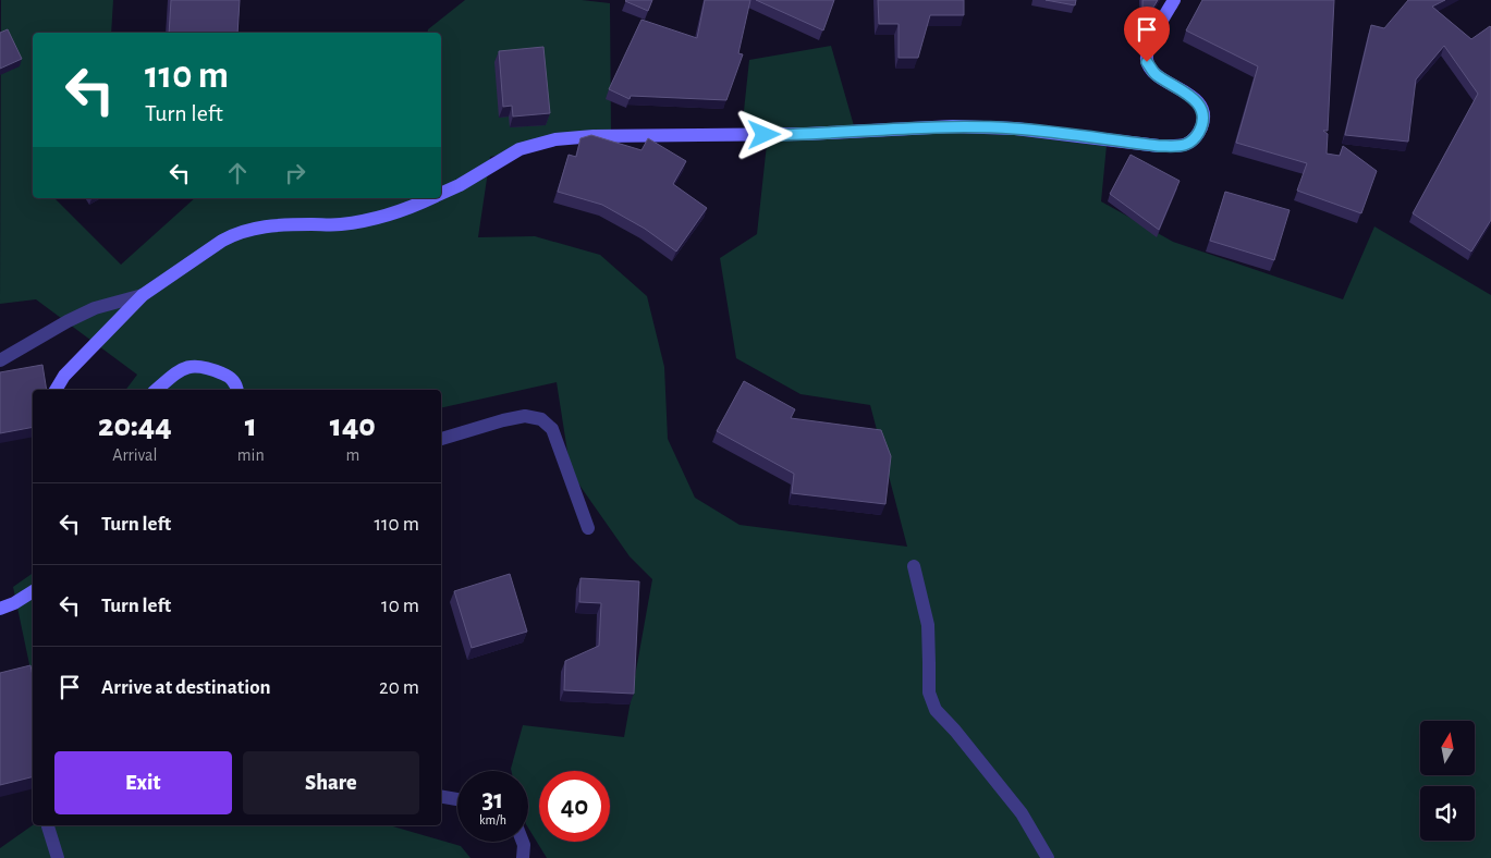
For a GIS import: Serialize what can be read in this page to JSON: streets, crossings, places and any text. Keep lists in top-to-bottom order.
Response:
{
  "north": "top",
  "page": {
    "turn": ["110 m", "Turn left"],
    "eta": [
      "20:44",
      "Arrival",
      "1",
      "min",
      "140",
      "m"
    ],
    "list": [
      {
        "name": "Turn left",
        "value": "110 m"
      },
      {
        "name": "Turn left",
        "value": "10 m"
      },
      {
        "name": "Arrive at destination",
        "value": "20 m"
      }
    ],
    "buttons": ["Exit", "Share"],
    "speed": "31 km/h",
    "limit": "40"
  }
}
